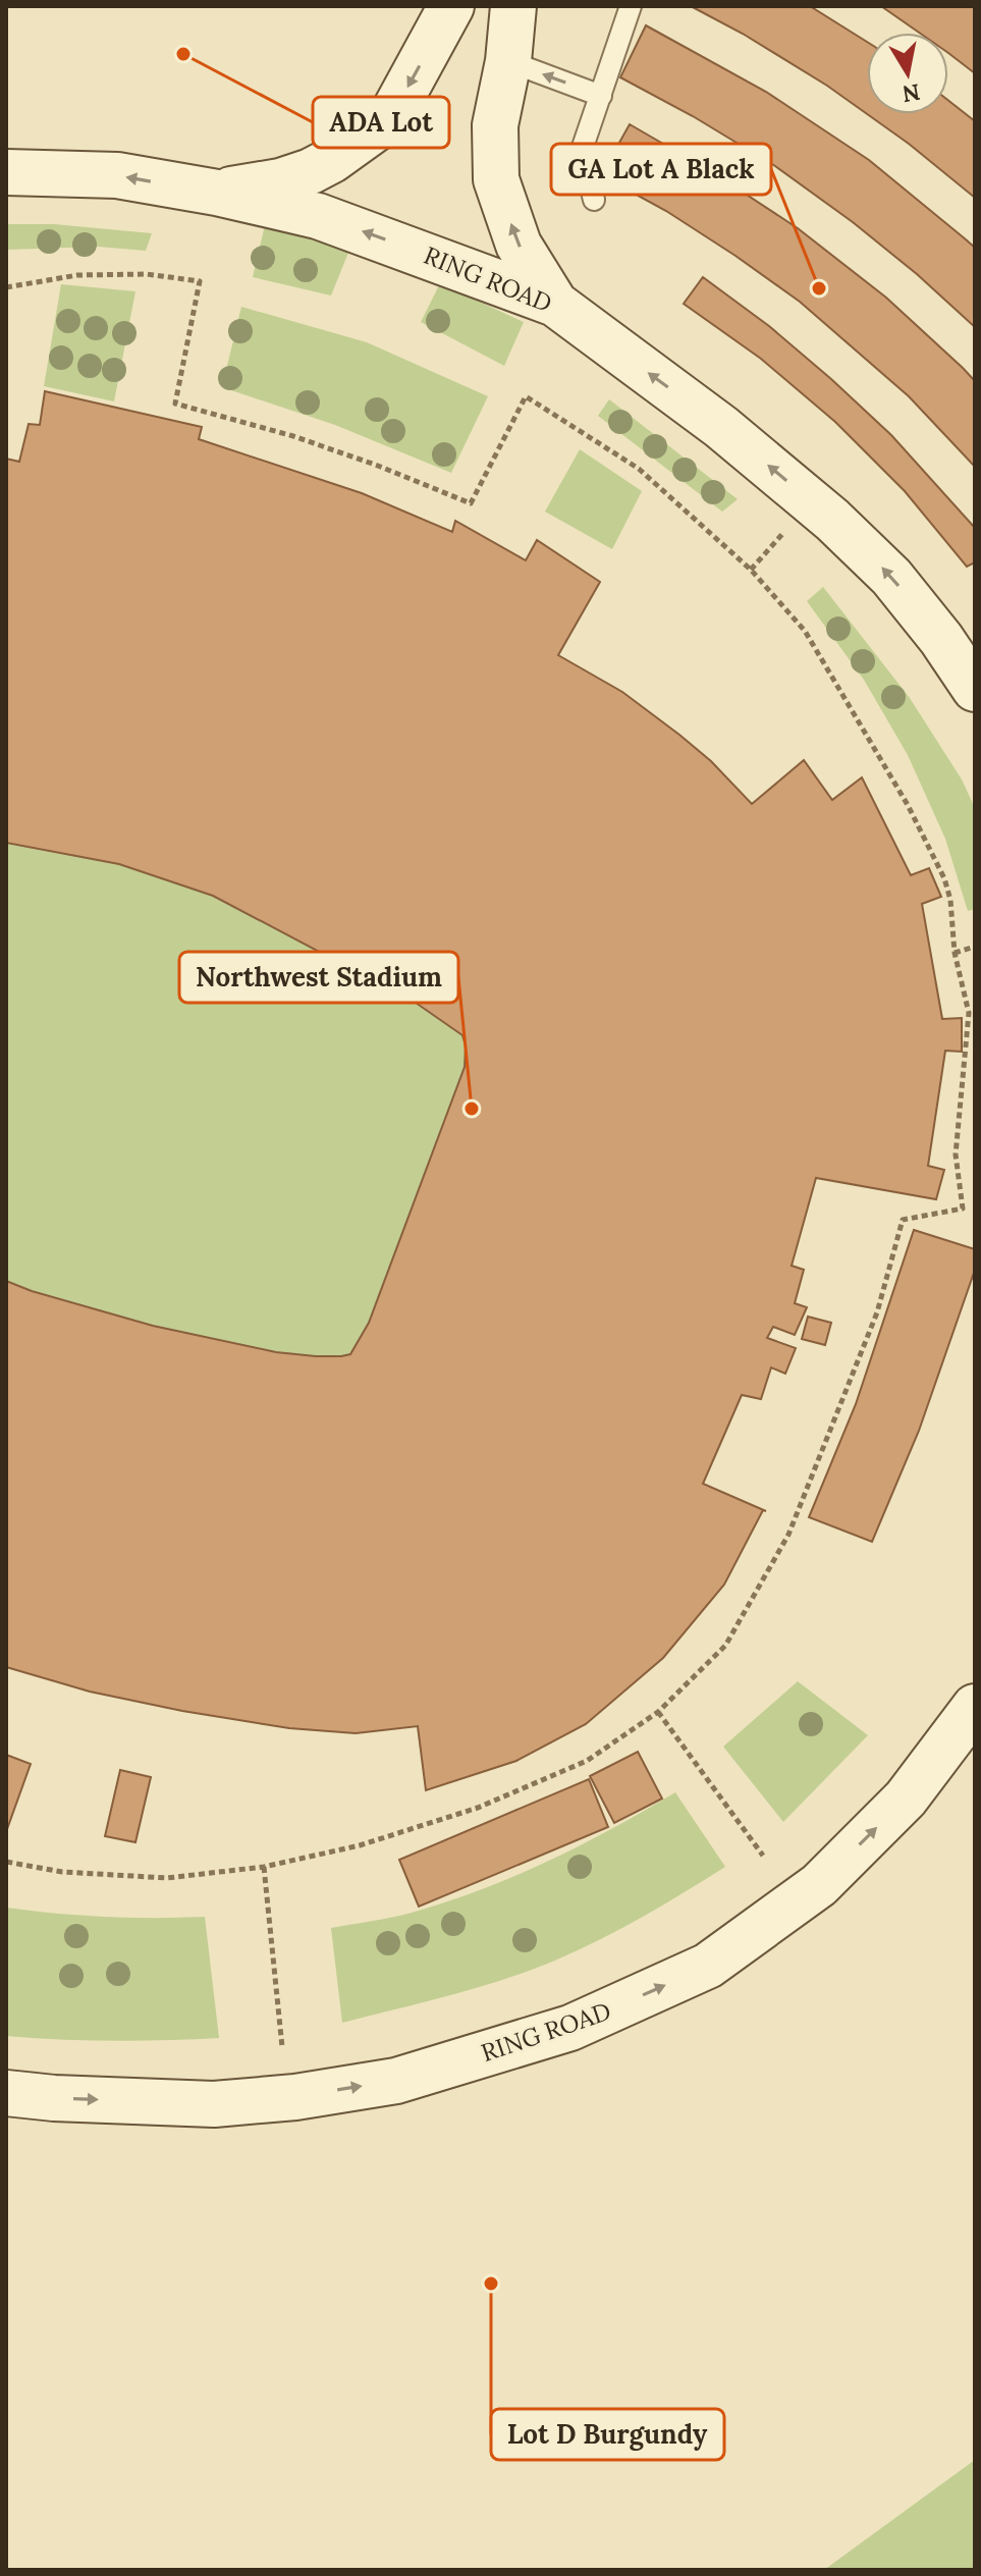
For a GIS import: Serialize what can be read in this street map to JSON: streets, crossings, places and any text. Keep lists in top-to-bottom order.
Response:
{
  "streets": {
    "main road": ["RING ROAD"]
  },
  "places": [
    "ADA Lot",
    "GA Lot A Black",
    "Northwest Stadium",
    "Lot D Burgundy"
  ],
  "north": "bottom"
}
